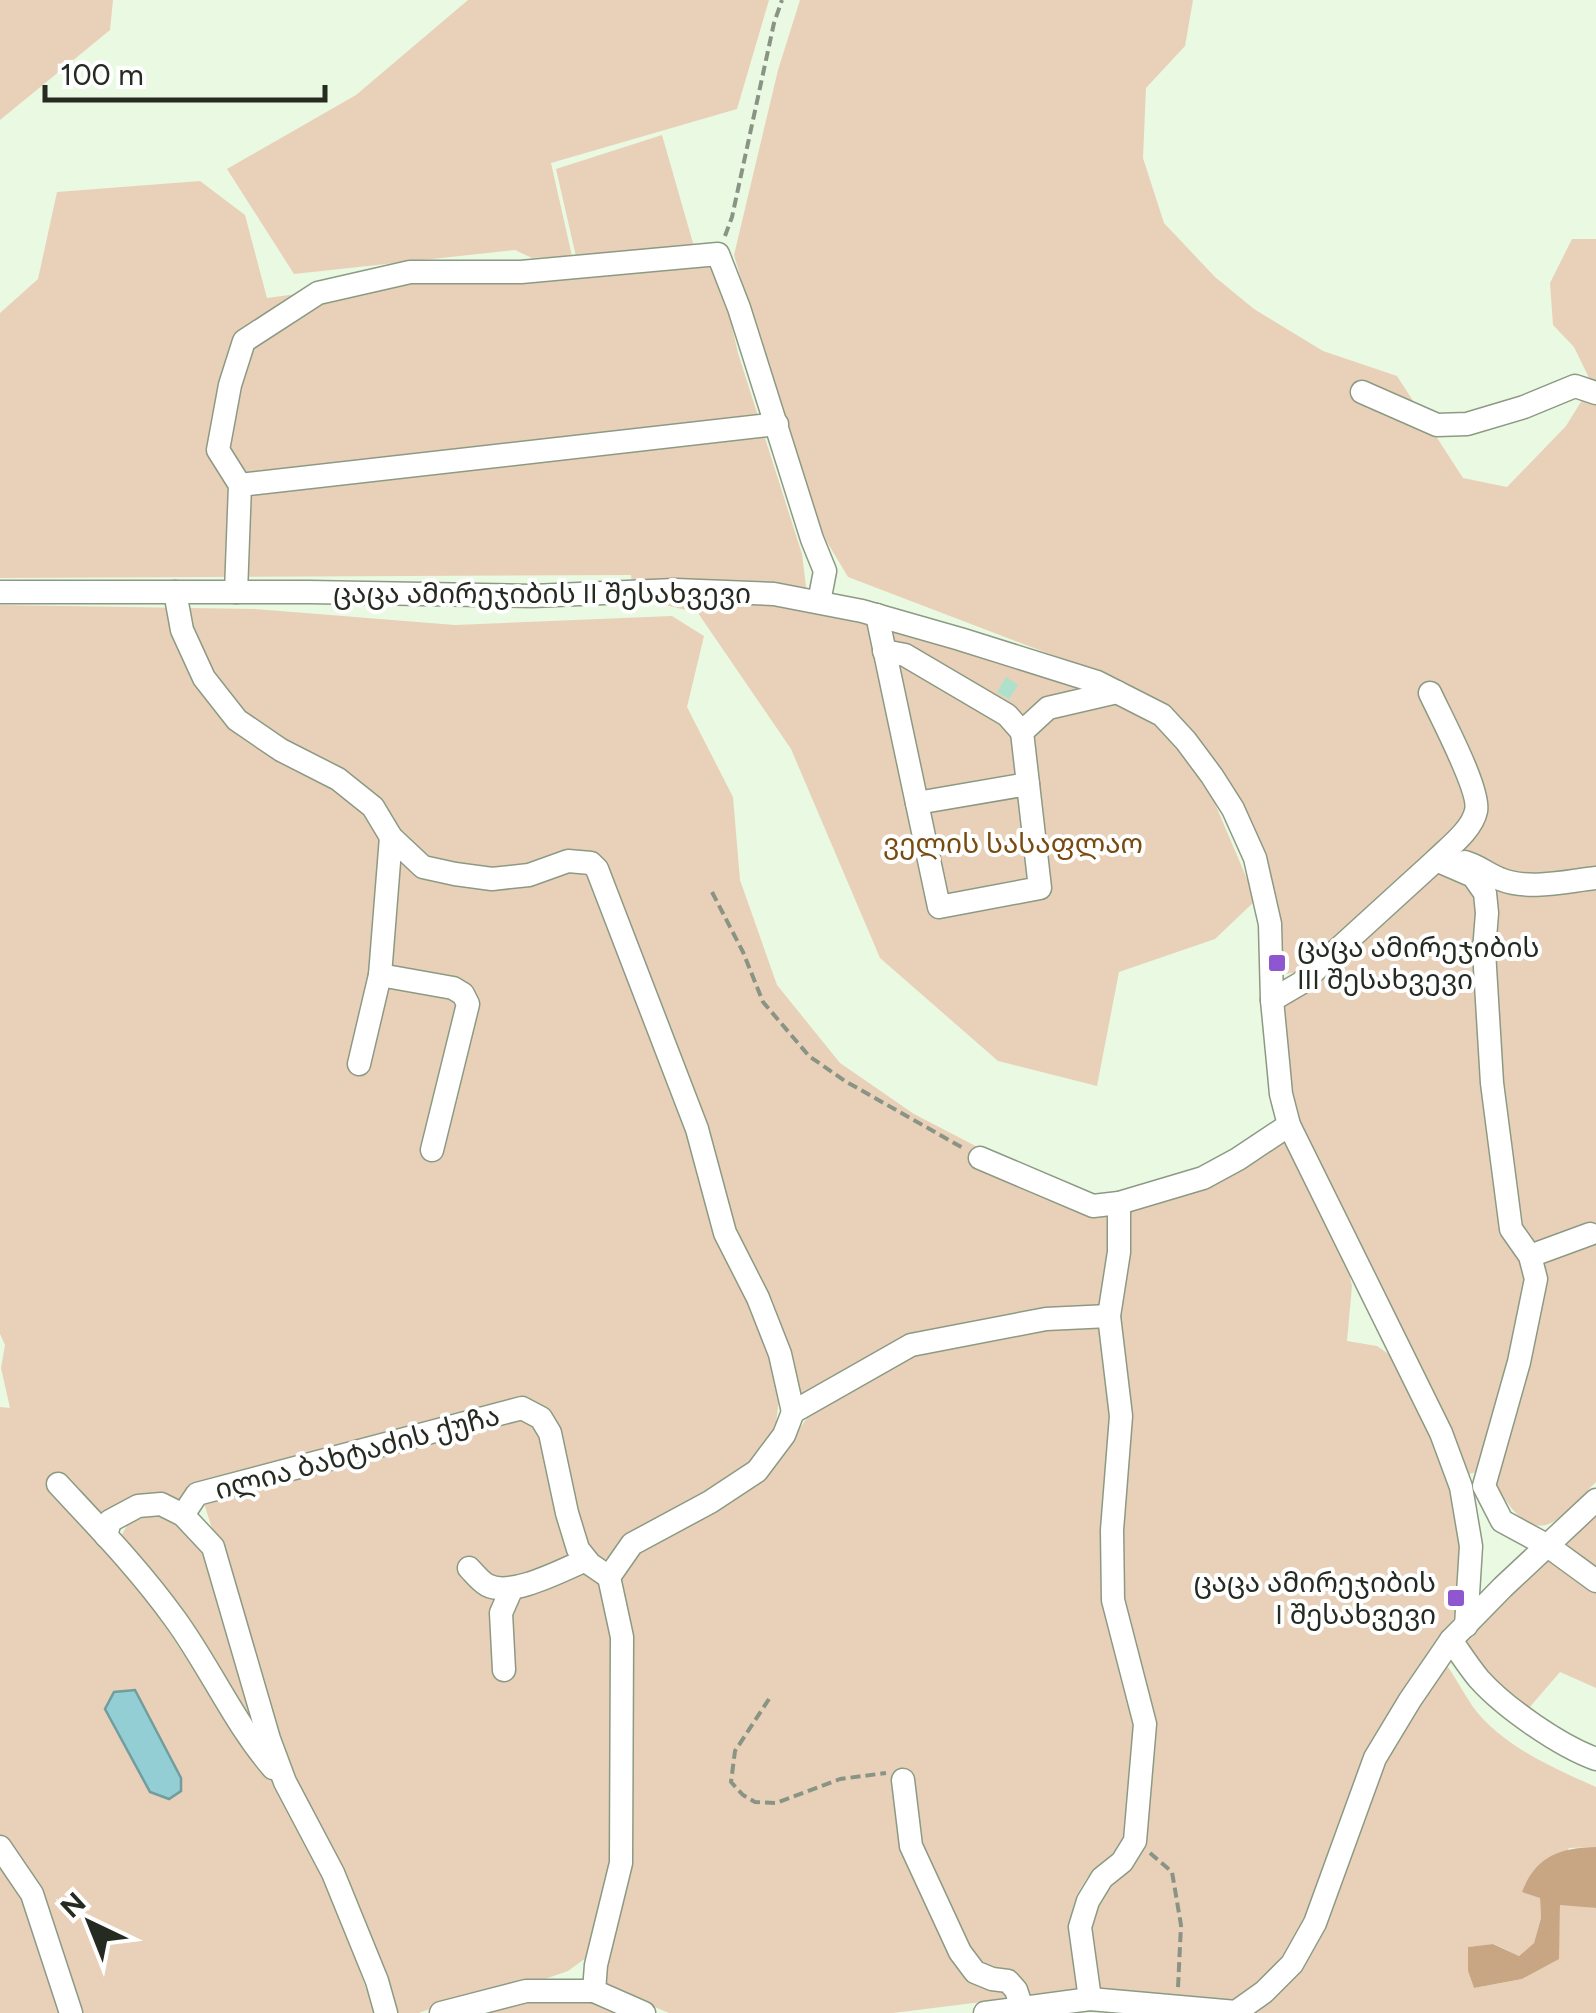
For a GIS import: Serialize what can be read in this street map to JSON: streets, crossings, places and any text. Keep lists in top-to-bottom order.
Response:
{
  "streets": {
    "street": ["ცაცა ამირეჯიბის II შესახვევი", "ილია ბახტაძის ქუჩა"]
  },
  "parks": ["ველის სასაფლაო"],
  "places": {
    "transit": ["ცაცა ამირეჯიბის III შესახვევი", "ცაცა ამირეჯიბის I შესახვევი"]
  },
  "scale_bar": "100 m",
  "north": "top left"
}
